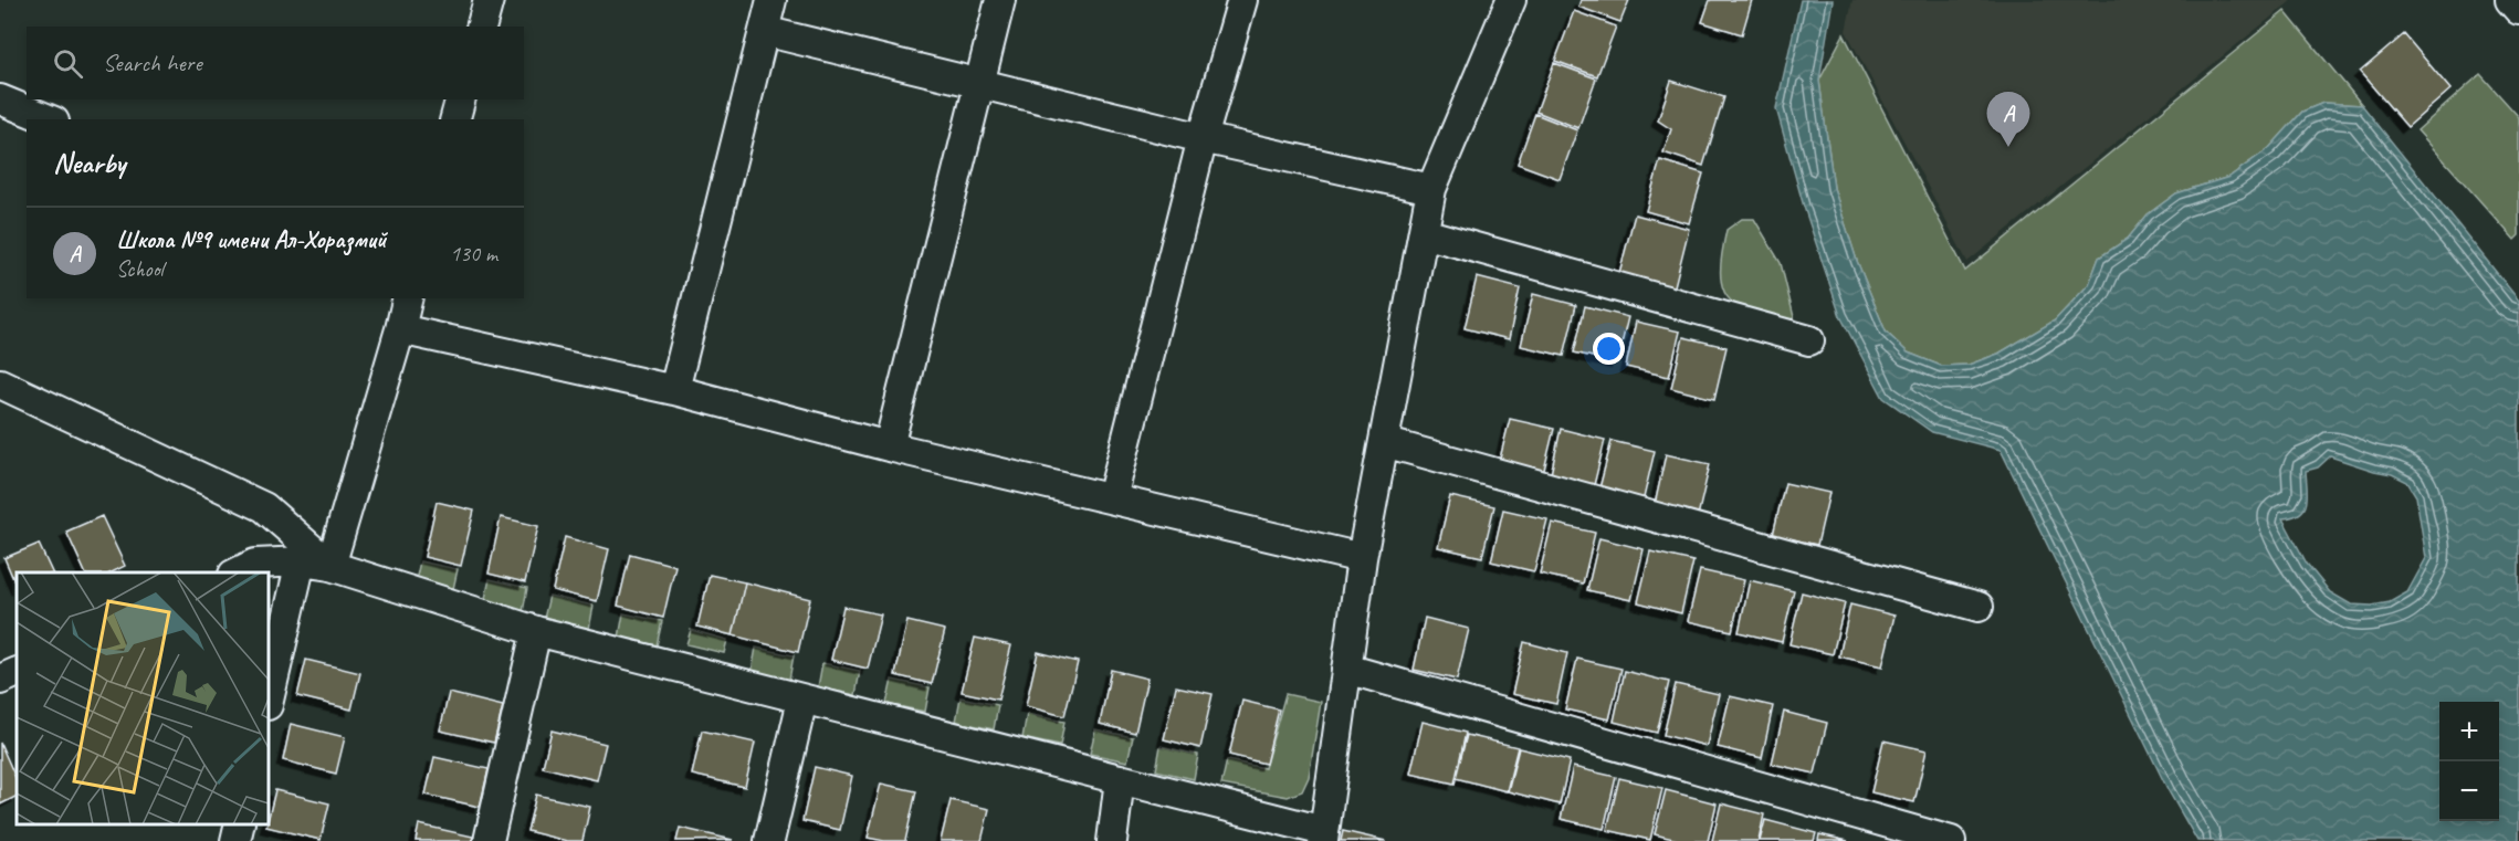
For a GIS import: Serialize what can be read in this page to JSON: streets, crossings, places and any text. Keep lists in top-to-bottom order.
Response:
{
  "page": {
    "search": "Search here",
    "pins": "A",
    "heading": "Nearby",
    "list": [
      {
        "mark": "A",
        "name": "Школа №9 имени Ал-Хоразмий",
        "note": "School",
        "value": "130 m"
      }
    ],
    "map_buttons": ["+", "−"]
  }
}
